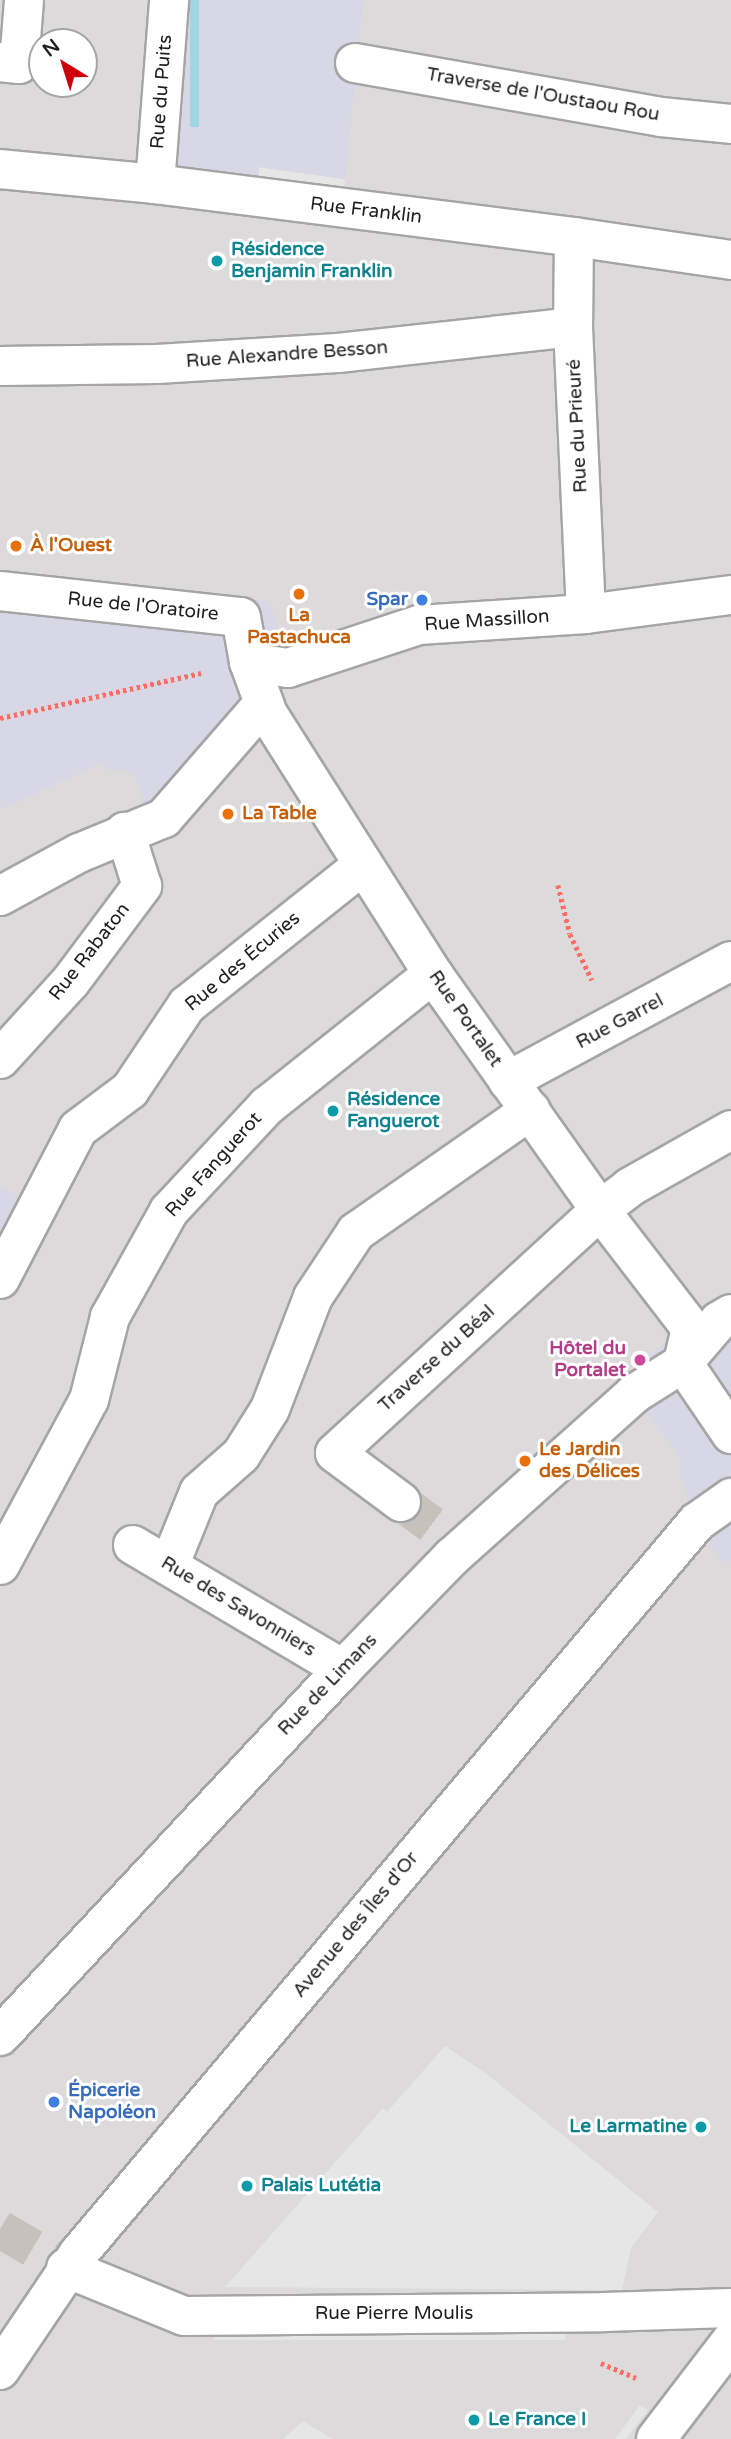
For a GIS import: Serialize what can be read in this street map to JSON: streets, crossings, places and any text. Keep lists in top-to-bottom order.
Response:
{
  "streets": {
    "street": [
      "Rue du Puits",
      "Traverse de l'Oustaou Rou",
      "Rue Franklin",
      "Rue Alexandre Besson",
      "Rue du Prieuré",
      "Rue de l'Oratoire",
      "Rue Massillon",
      "Rue Rabaton",
      "Rue des Écuries",
      "Rue Portalet",
      "Rue Garrel",
      "Rue Fanguerot",
      "Traverse du Béal",
      "Rue des Savonniers",
      "Rue de Limans",
      "Avenue des Îles d'Or",
      "Rue Pierre Moulis"
    ]
  },
  "crossings": [
    ["Rue du Puits", "Rue Franklin"],
    ["Rue Franklin", "Rue du Prieuré"],
    ["Rue Alexandre Besson", "Rue du Prieuré"],
    ["Rue du Prieuré", "Rue Massillon"],
    ["Rue de l'Oratoire", "Rue Massillon"],
    ["Rue de l'Oratoire", "Rue Portalet"],
    ["Rue Massillon", "Rue Portalet"],
    ["Rue des Écuries", "Rue Portalet"],
    ["Rue Portalet", "Rue Garrel"],
    ["Rue Portalet", "Rue Fanguerot"],
    ["Rue Portalet", "Traverse du Béal"],
    ["Rue Portalet", "Rue de Limans"],
    ["Rue des Savonniers", "Rue de Limans"],
    ["Avenue des Îles d'Or", "Rue Pierre Moulis"]
  ],
  "places": [
    "Résidence Benjamin Franklin",
    "À l'Ouest",
    "La Pastachuca",
    "Spar",
    "La Table",
    "Résidence Fanguerot",
    "Hôtel du Portalet",
    "Le Jardin des Délices",
    "Épicerie Napoléon",
    "Le Larmatine",
    "Palais Lutétia",
    "Le France I"
  ],
  "north": "top left"
}
